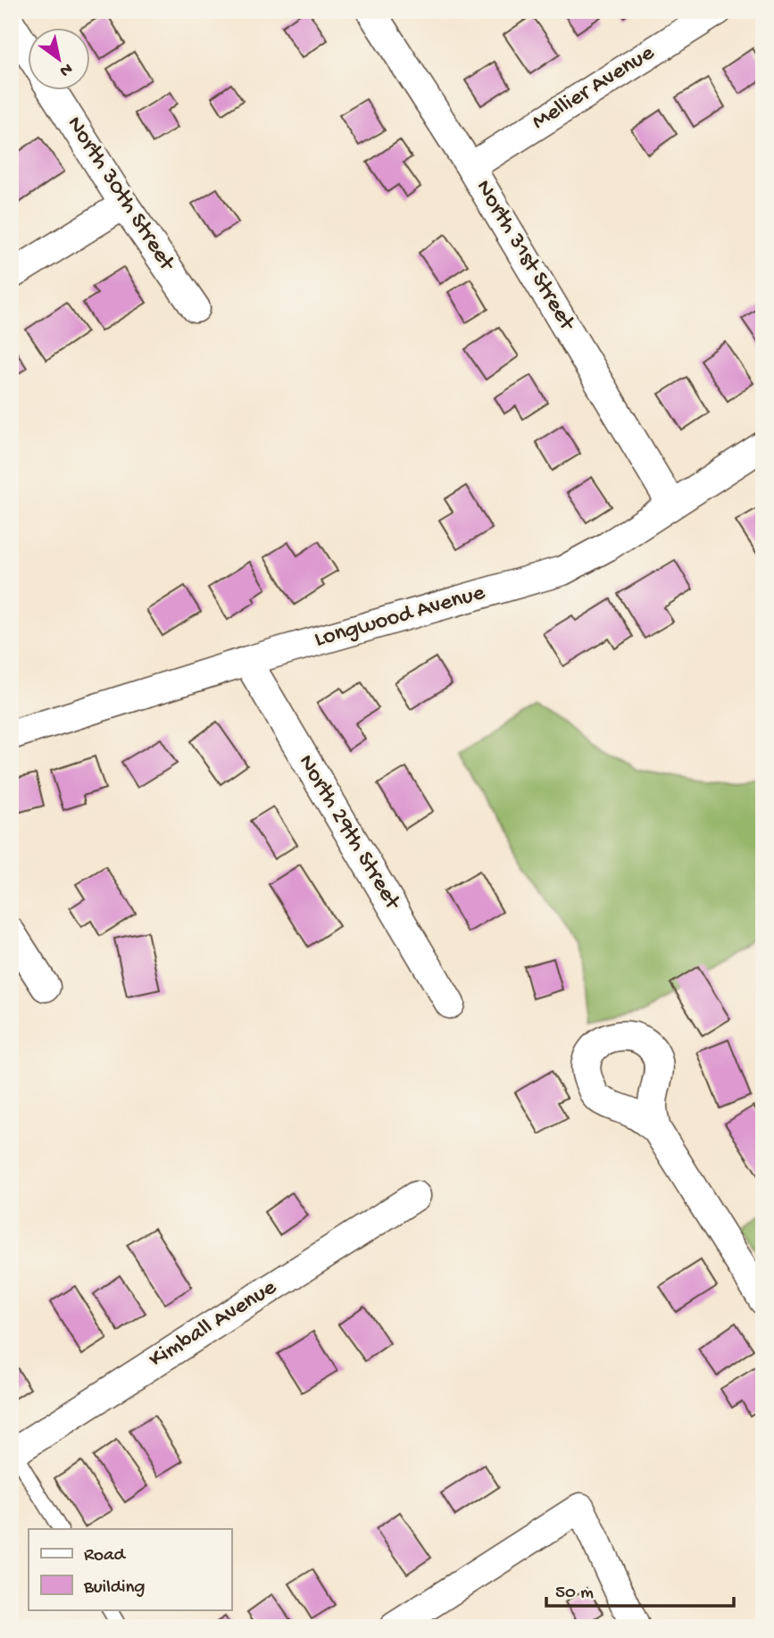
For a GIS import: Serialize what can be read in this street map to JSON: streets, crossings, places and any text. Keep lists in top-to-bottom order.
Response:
{
  "streets": {
    "street": [
      "Mellier Avenue",
      "North 30th Street",
      "North 31st Street",
      "Longwood Avenue",
      "North 29th Street",
      "Kimball Avenue"
    ]
  },
  "crossings": [
    ["Mellier Avenue", "North 31st Street"],
    ["North 31st Street", "Longwood Avenue"],
    ["Longwood Avenue", "North 29th Street"]
  ],
  "legend": ["Road", "Building"],
  "scale_bar": "50 m",
  "north": "bottom right"
}
